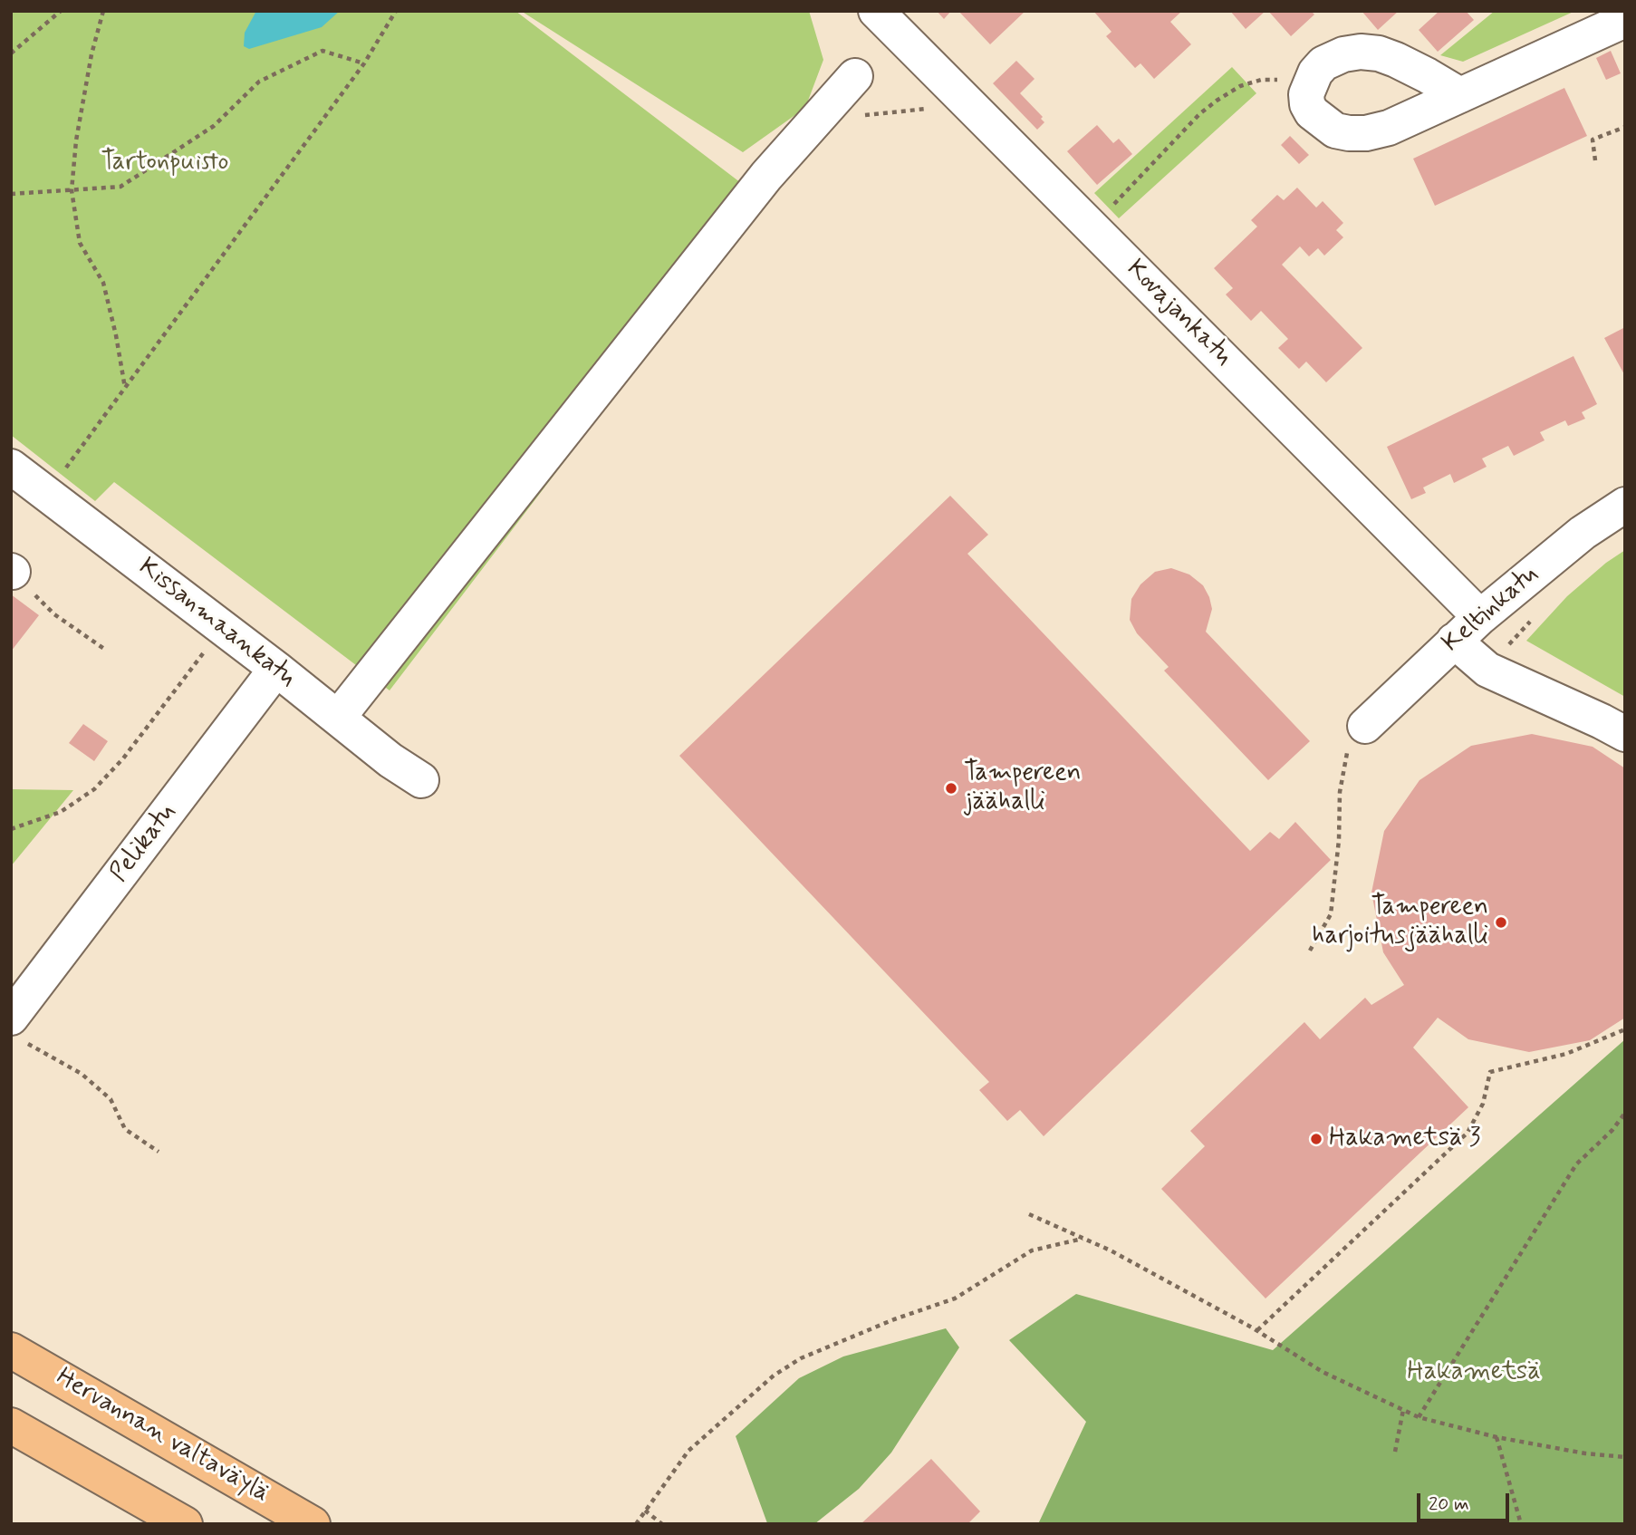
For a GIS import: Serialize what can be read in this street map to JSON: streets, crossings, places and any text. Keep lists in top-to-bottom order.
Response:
{
  "streets": {
    "highway": ["Hervannan valtaväylä"],
    "street": [
      "Kovajankatu",
      "Keltinkatu",
      "Kissanmaankatu",
      "Pelikatu"
    ]
  },
  "crossings": [
    ["Kovajankatu", "Keltinkatu"],
    ["Kissanmaankatu", "Pelikatu"]
  ],
  "parks": ["Tartonpuisto", "Hakametsä"],
  "places": ["Tampereen jäähalli", "Tampereen harjoitusjäähalli", "Hakametsä 3"],
  "scale_bar": "20 m"
}
